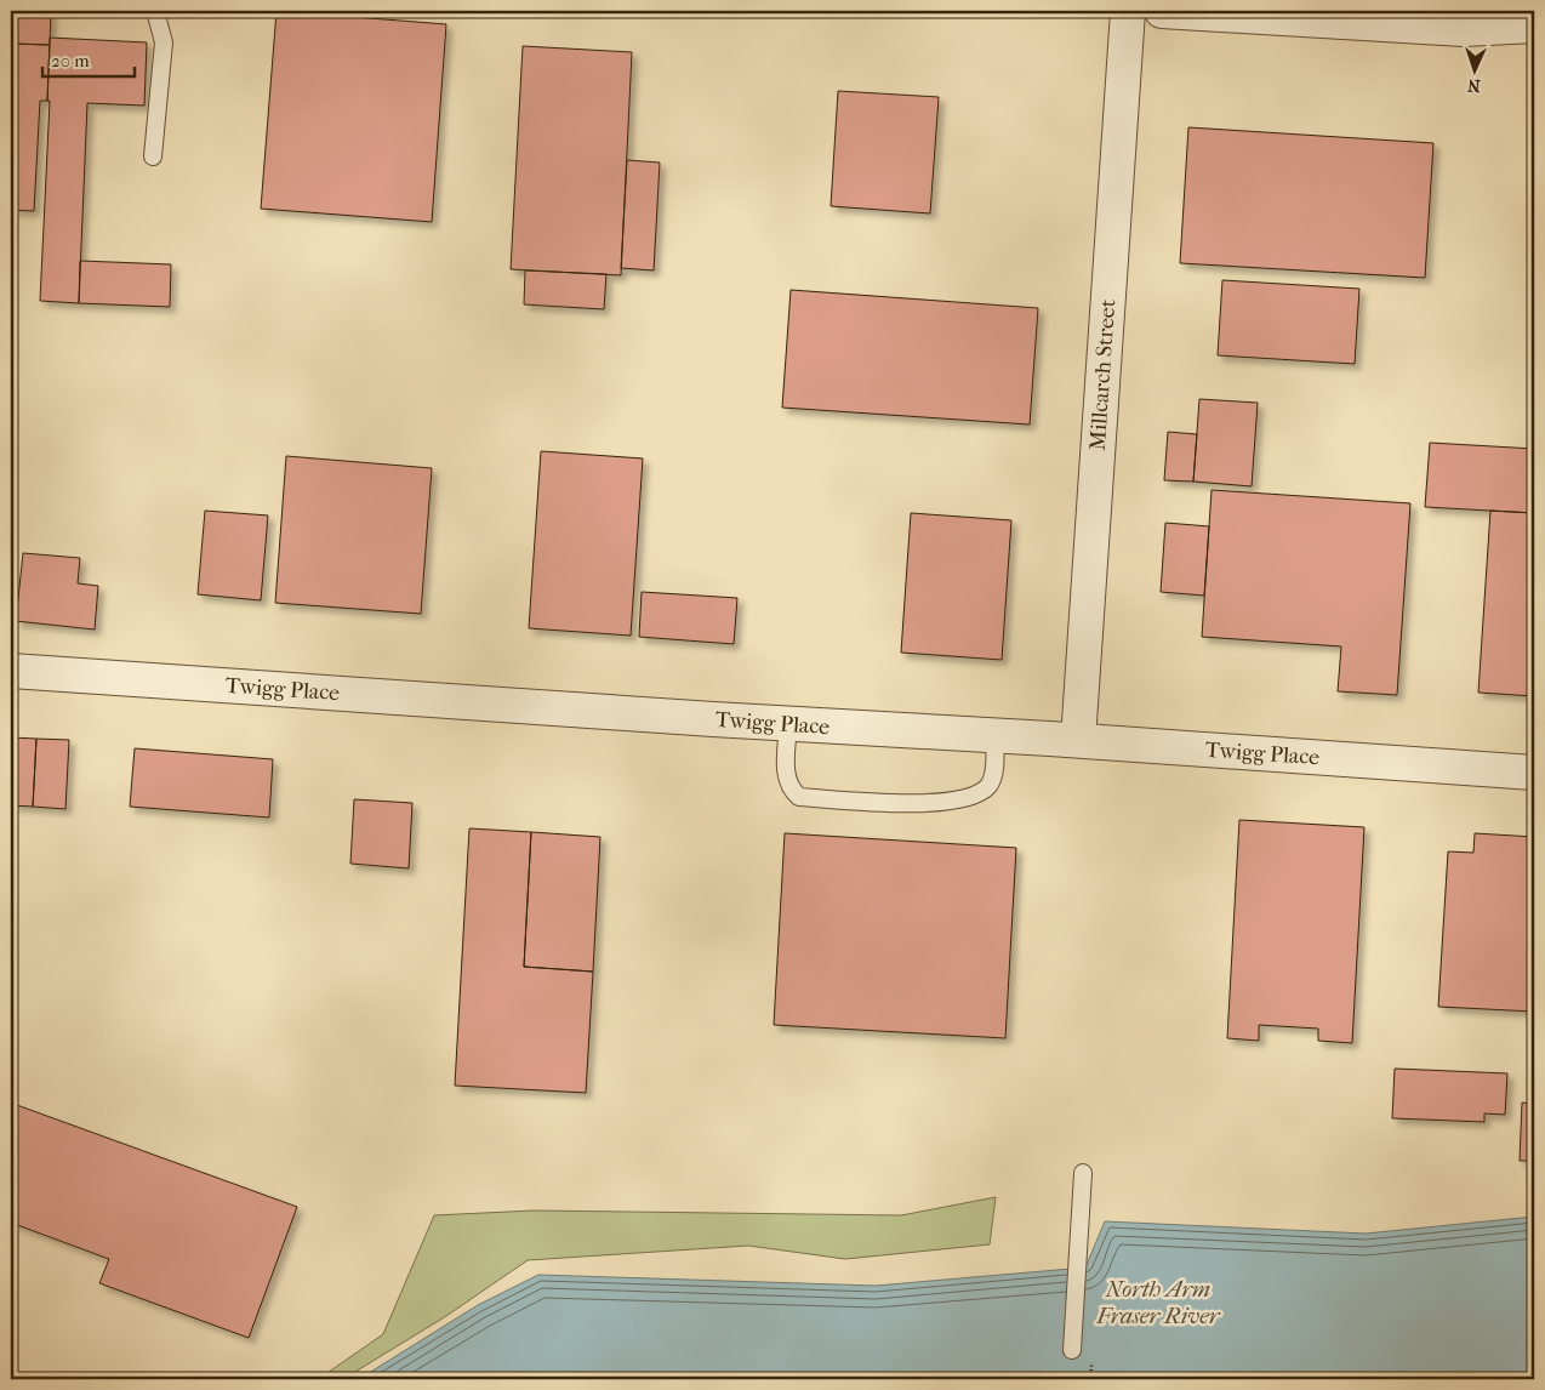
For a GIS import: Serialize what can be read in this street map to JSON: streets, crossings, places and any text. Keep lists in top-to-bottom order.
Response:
{
  "streets": {
    "street": ["Millcarch Street", "Twigg Place"]
  },
  "crossings": [
    ["Millcarch Street", "Twigg Place"]
  ],
  "water": ["North Arm Fraser River"],
  "scale_bar": "20 m",
  "north": "bottom"
}
